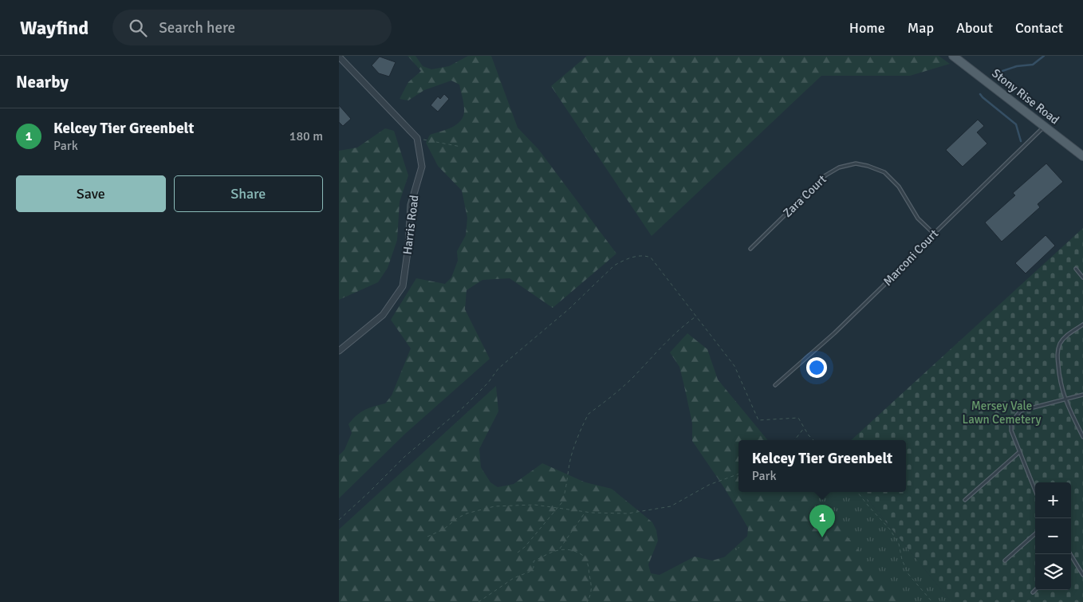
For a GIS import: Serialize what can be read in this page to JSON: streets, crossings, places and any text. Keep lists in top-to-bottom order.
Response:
{
  "streets": {
    "main road": ["Stony Rise Road"],
    "street": ["Harris Road"],
    "lane": ["Zara Court", "Marconi Court"]
  },
  "crossings": [
    ["Stony Rise Road", "Marconi Court"],
    ["Zara Court", "Marconi Court"]
  ],
  "parks": ["Mersey Vale Lawn Cemetery"],
  "page": {
    "header": "Wayfind",
    "search": "Search here",
    "nav": [
      "Home",
      "Map",
      "About",
      "Contact"
    ],
    "heading": "Nearby",
    "list": [
      {
        "mark": "1",
        "name": "Kelcey Tier Greenbelt",
        "note": "Park",
        "value": "180 m"
      }
    ],
    "buttons": ["Save", "Share"],
    "popup": ["Kelcey Tier Greenbelt", "Park"],
    "map_buttons": ["+", "−"],
    "pins": "1"
  }
}
